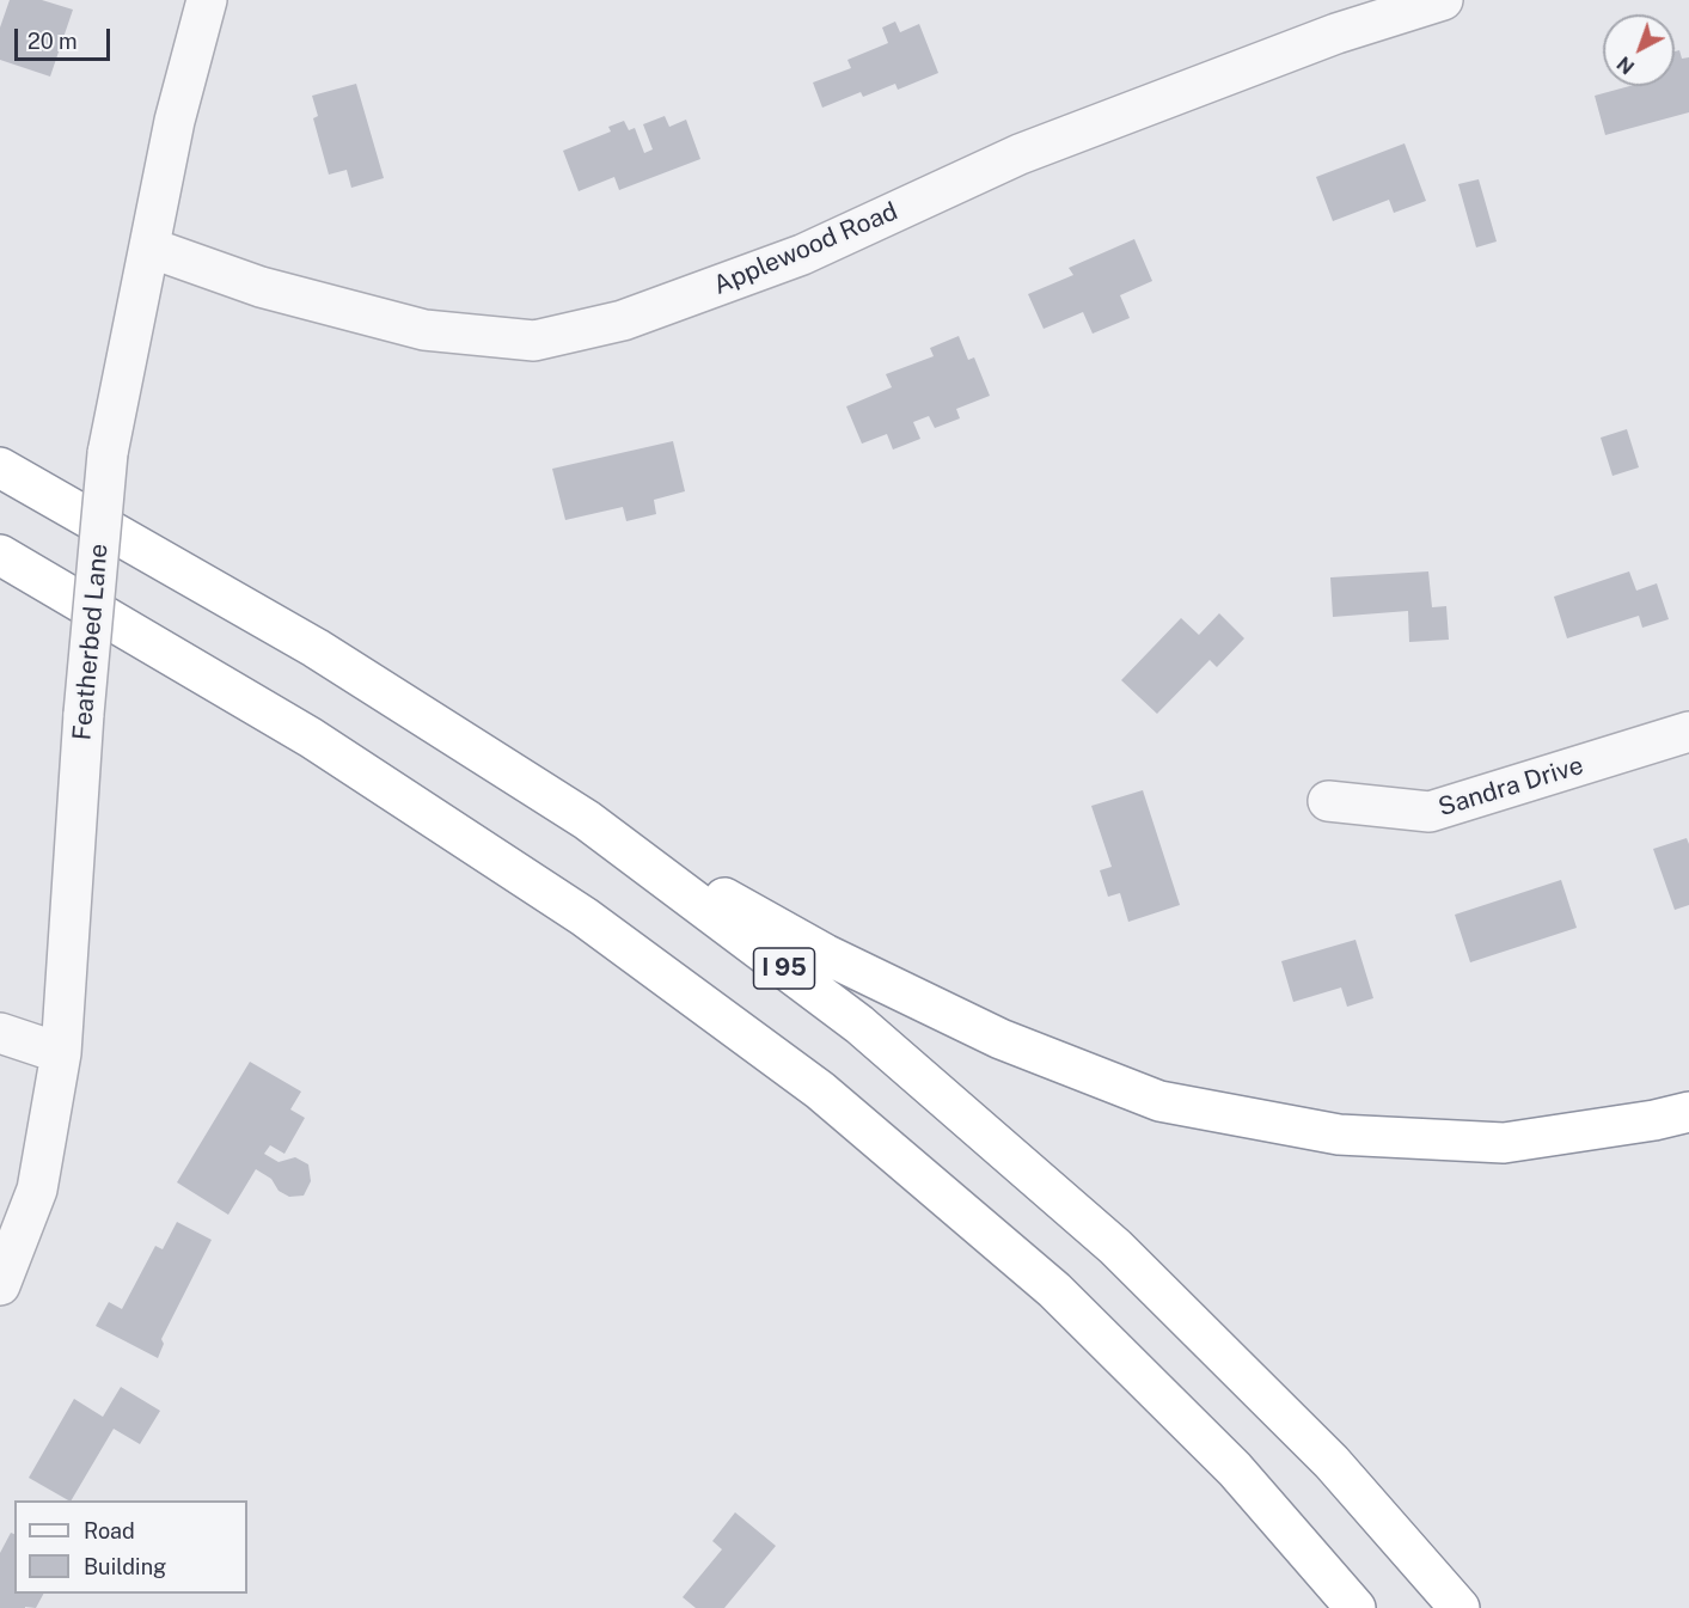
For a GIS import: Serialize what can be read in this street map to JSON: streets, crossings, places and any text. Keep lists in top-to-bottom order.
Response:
{
  "streets": {
    "highway": ["I 95"],
    "street": ["Applewood Road", "Featherbed Lane", "Sandra Drive"]
  },
  "crossings": [
    ["Applewood Road", "Featherbed Lane"]
  ],
  "legend": ["Road", "Building"],
  "scale_bar": "20 m",
  "north": "bottom left"
}
